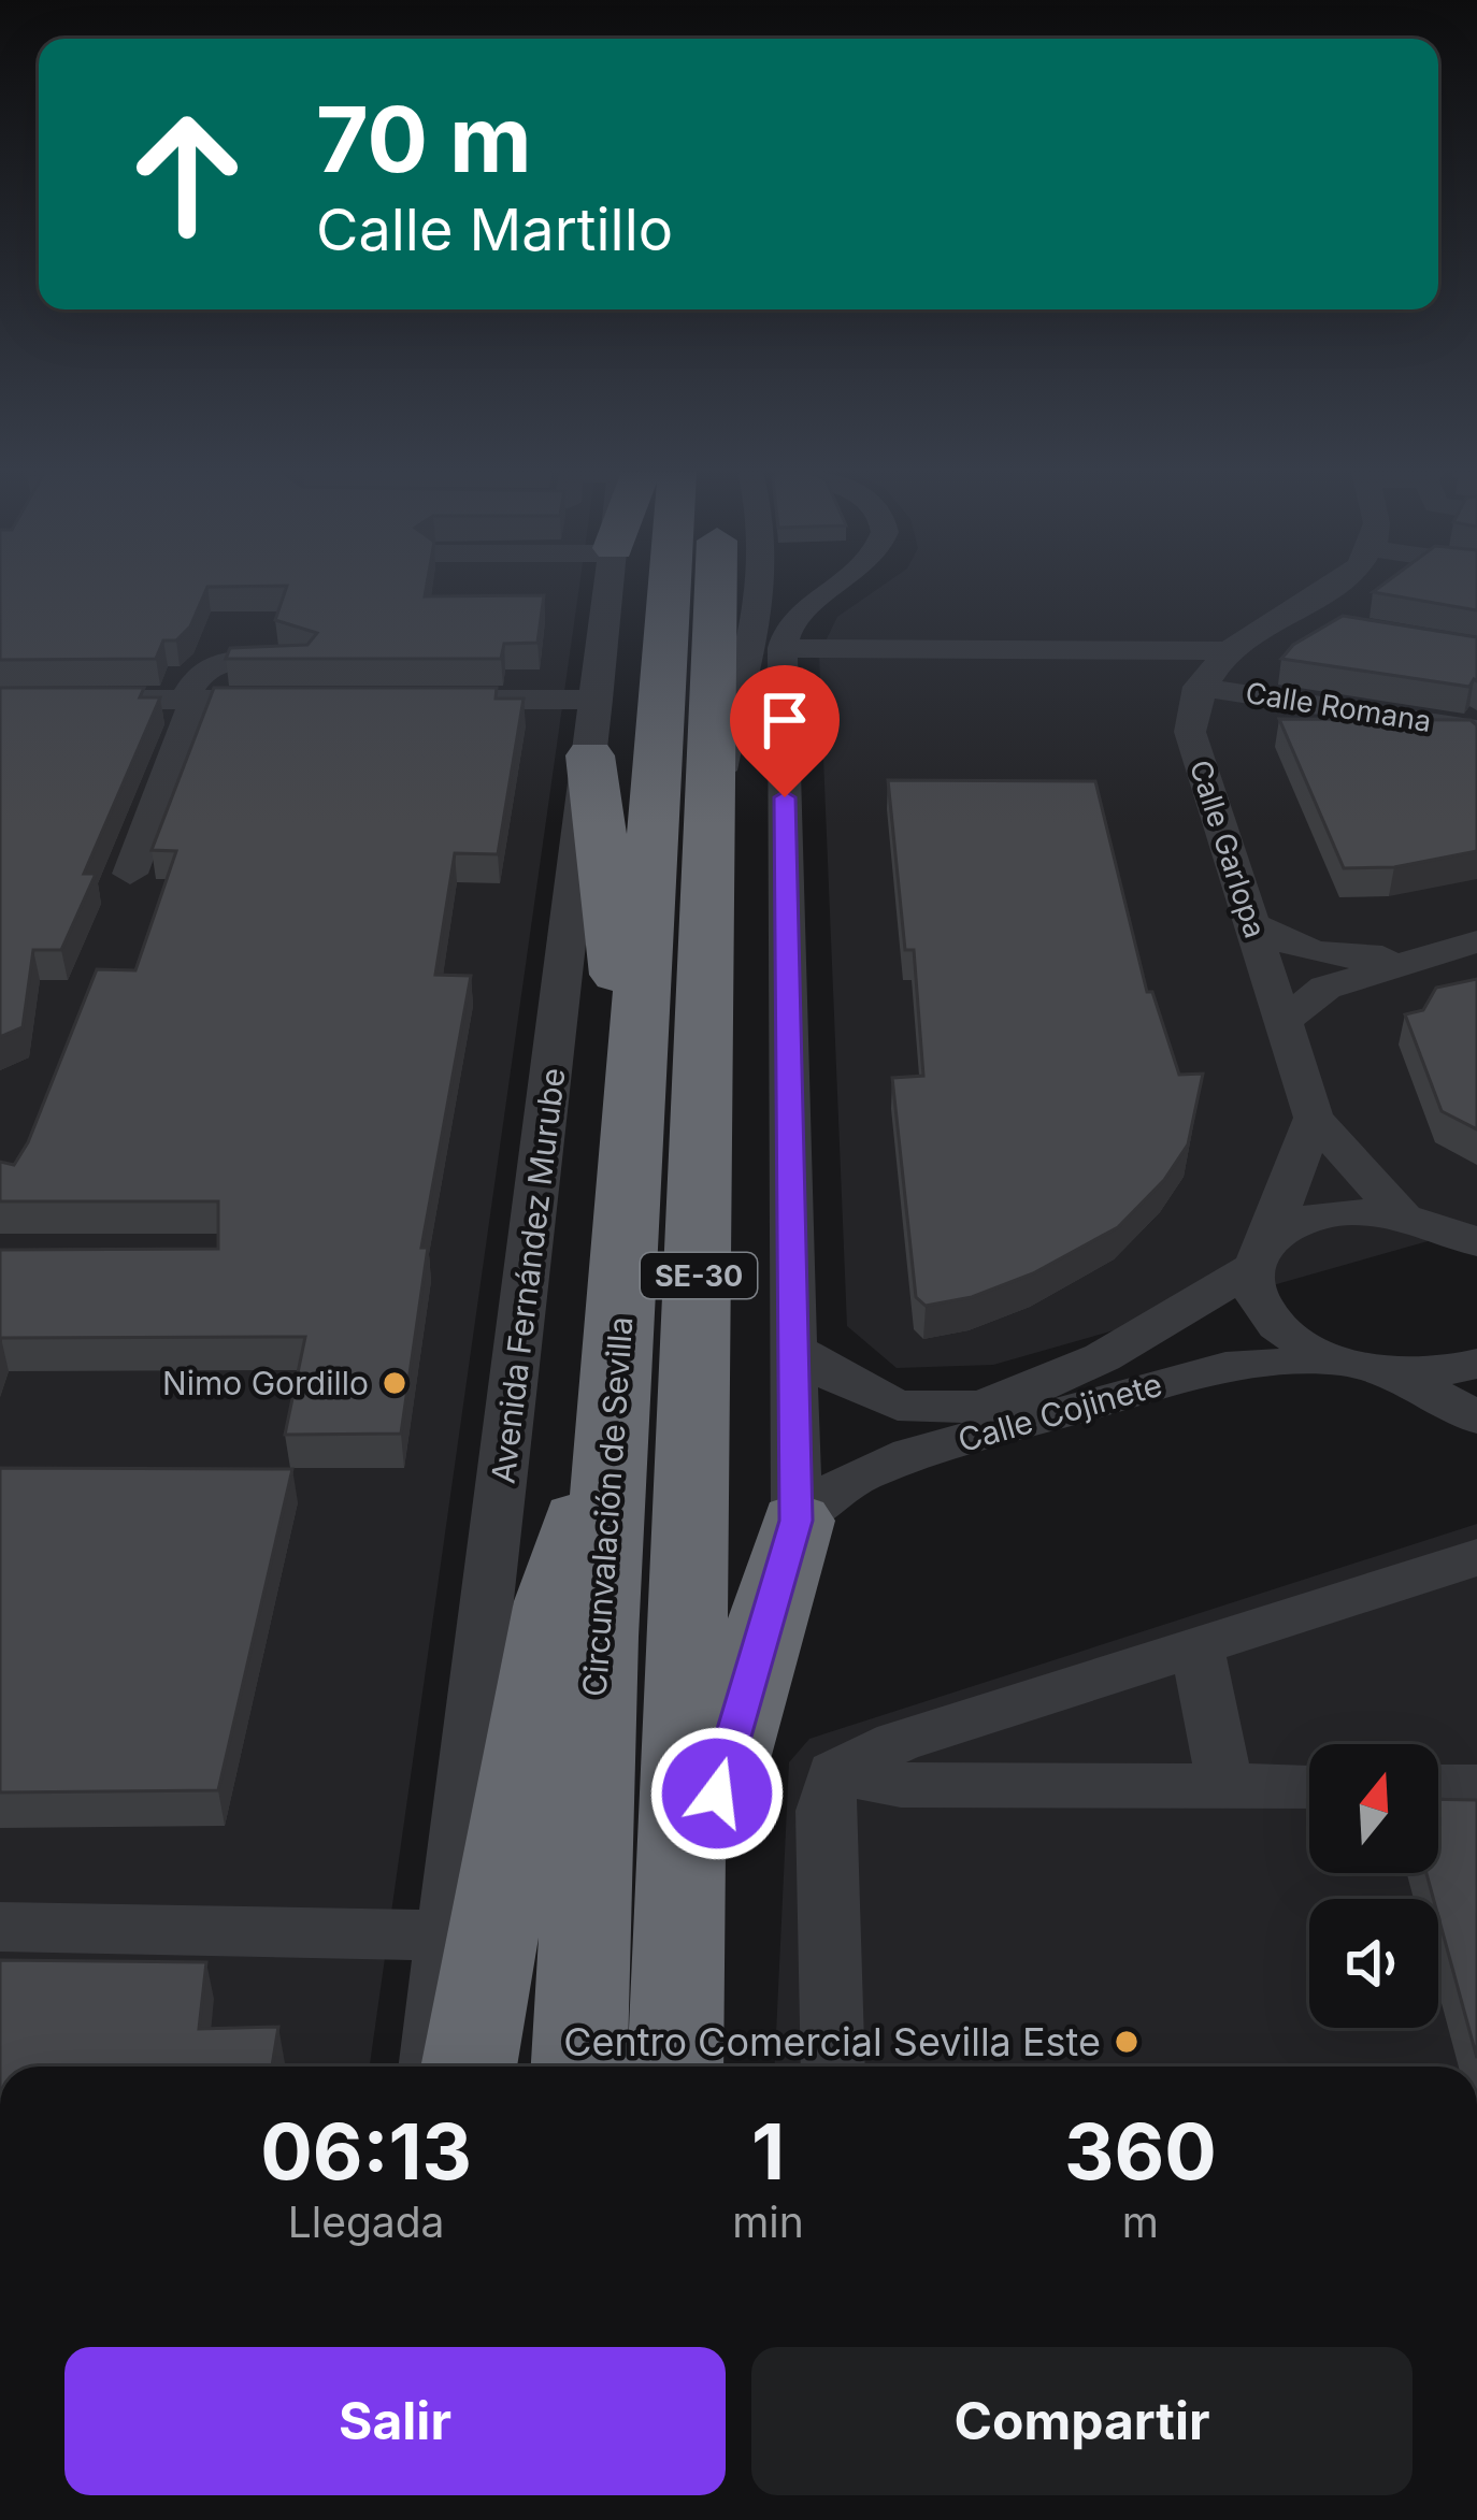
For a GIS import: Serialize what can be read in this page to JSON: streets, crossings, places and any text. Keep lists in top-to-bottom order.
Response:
{
  "streets": {
    "highway": ["SE-30", "Circunvalación de Sevilla"],
    "street": [
      "Calle Romana",
      "Calle Garlopa",
      "Avenida Fernández Murube",
      "Calle Cojinete"
    ]
  },
  "crossings": [
    ["Calle Romana", "Calle Garlopa"],
    ["Calle Garlopa", "Calle Cojinete"]
  ],
  "places": ["Nimo Gordillo", "Centro Comercial Sevilla Este"],
  "north": "top",
  "page": {
    "turn": ["70 m", "Calle Martillo"],
    "eta": [
      "06:13",
      "Llegada",
      "1",
      "min",
      "360",
      "m"
    ],
    "buttons": ["Salir", "Compartir"]
  }
}
